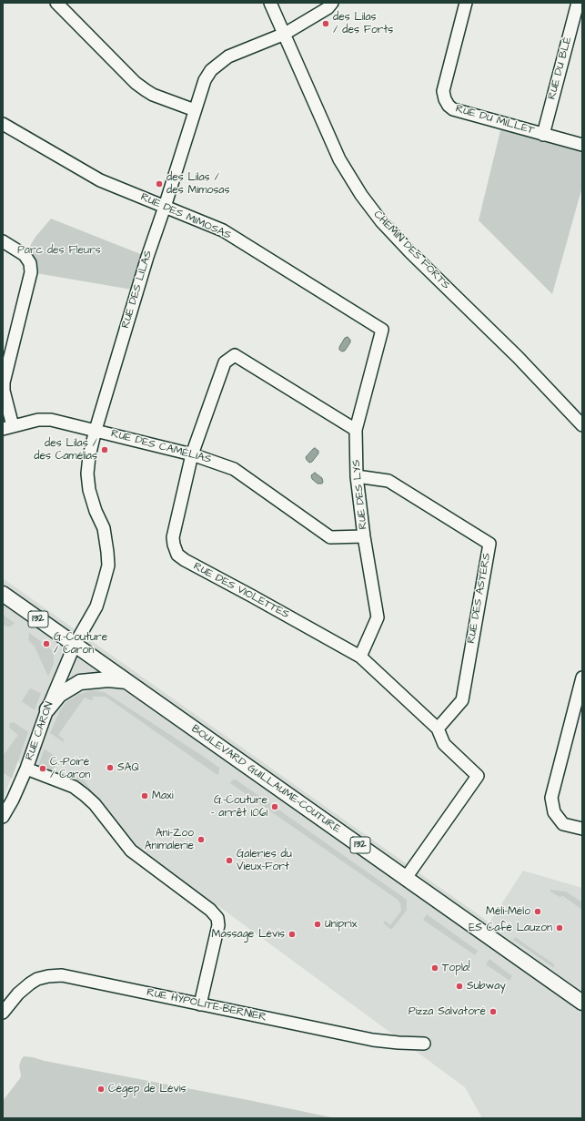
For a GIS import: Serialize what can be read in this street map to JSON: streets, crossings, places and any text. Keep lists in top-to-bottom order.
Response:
{
  "streets": {
    "main road": ["132", "BOULEVARD GUILLAUME-COUTURE"],
    "street": [
      "RUE DU BLÉ",
      "RUE DU MILLET",
      "RUE DES MIMOSAS",
      "CHEMIN DES FORTS",
      "RUE DES LILAS",
      "RUE DES CAMÉLIAS",
      "RUE DES LYS",
      "RUE DES VIOLETTES",
      "RUE DES ASTERS",
      "RUE CARON",
      "RUE HYPOLITE-BERNIER"
    ]
  },
  "crossings": [
    ["RUE DU BLÉ", "RUE DU MILLET"],
    ["RUE DES MIMOSAS", "RUE DES LILAS"],
    ["RUE DES MIMOSAS", "RUE DES LYS"],
    ["CHEMIN DES FORTS", "RUE DES LILAS"],
    ["RUE DES LILAS", "RUE DES CAMÉLIAS"],
    ["RUE DES LILAS", "RUE CARON"],
    ["RUE DES LILAS", "BOULEVARD GUILLAUME-COUTURE"],
    ["RUE DES CAMÉLIAS", "RUE DES LYS"],
    ["RUE DES CAMÉLIAS", "RUE DES VIOLETTES"],
    ["RUE DES LYS", "RUE DES VIOLETTES"],
    ["RUE DES LYS", "RUE DES ASTERS"],
    ["RUE DES VIOLETTES", "RUE DES ASTERS"],
    ["RUE DES VIOLETTES", "BOULEVARD GUILLAUME-COUTURE"],
    ["RUE CARON", "BOULEVARD GUILLAUME-COUTURE"]
  ],
  "parks": ["Parc des Fleurs"],
  "places": [
    "des Lilas / des Forts",
    "des Lilas / des Mimosas",
    "des Lilas / des Camélias",
    "G.-Couture / Caron",
    "SAQ",
    "C.-Poiré / Caron",
    "Maxi",
    "G.-Couture - arrêt 1061",
    "Ani-Zoo Animalerie",
    "Galeries du Vieux-Fort",
    "Méli-Mélo",
    "Uniprix",
    "ES Café Lauzon",
    "Massage Lévis",
    "Topla!",
    "Subway",
    "Pizza Salvatoré",
    "Cégep de Lévis"
  ]
}
